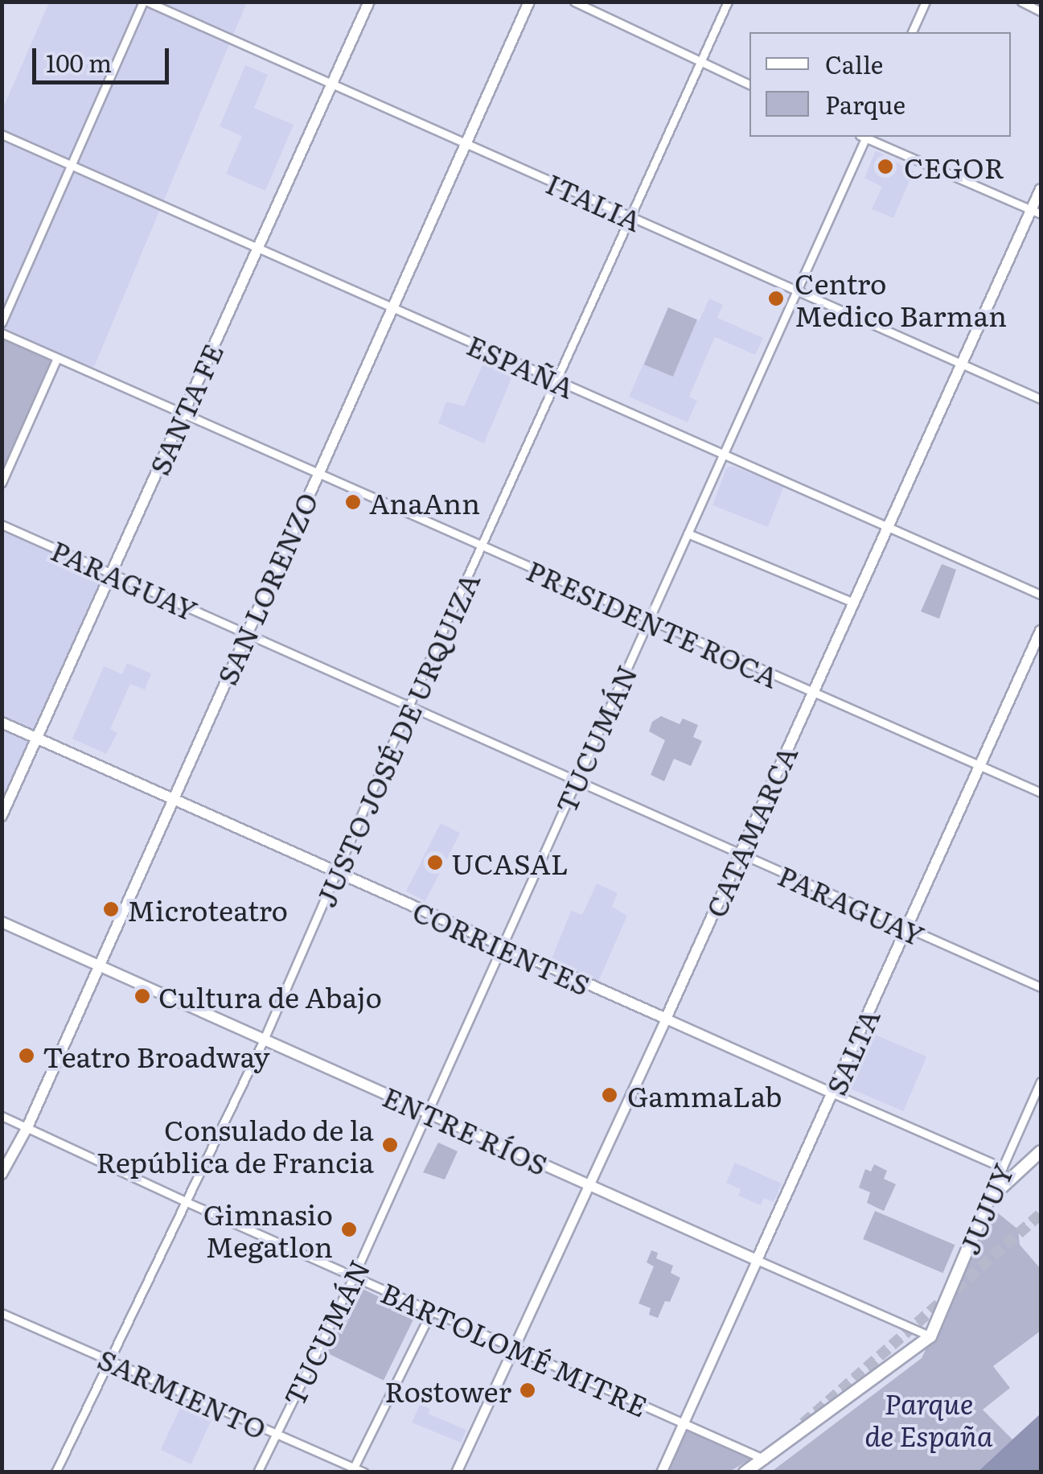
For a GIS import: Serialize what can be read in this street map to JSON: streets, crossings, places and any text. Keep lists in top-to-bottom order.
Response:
{
  "streets": {
    "main road": [
      "SANTA FE",
      "SAN LORENZO",
      "CATAMARCA",
      "CORRIENTES",
      "SALTA",
      "ENTRE RÍOS",
      "JUJUY"
    ],
    "street": [
      "ITALIA",
      "ESPAÑA",
      "PARAGUAY",
      "PRESIDENTE ROCA",
      "TUCUMÁN",
      "JUSTO JOSÉ DE URQUIZA",
      "BARTOLOMÉ MITRE",
      "SARMIENTO"
    ]
  },
  "crossings": [
    ["ITALIA", "SANTA FE"],
    ["ITALIA", "SAN LORENZO"],
    ["ITALIA", "TUCUMÁN"],
    ["ITALIA", "JUSTO JOSÉ DE URQUIZA"],
    ["ITALIA", "CATAMARCA"],
    ["ESPAÑA", "SANTA FE"],
    ["ESPAÑA", "SAN LORENZO"],
    ["ESPAÑA", "TUCUMÁN"],
    ["ESPAÑA", "JUSTO JOSÉ DE URQUIZA"],
    ["ESPAÑA", "CATAMARCA"],
    ["SANTA FE", "PARAGUAY"],
    ["SANTA FE", "PRESIDENTE ROCA"],
    ["SANTA FE", "CORRIENTES"],
    ["PARAGUAY", "SAN LORENZO"],
    ["PARAGUAY", "TUCUMÁN"],
    ["PARAGUAY", "JUSTO JOSÉ DE URQUIZA"],
    ["PARAGUAY", "CATAMARCA"],
    ["PARAGUAY", "SALTA"],
    ["SAN LORENZO", "PRESIDENTE ROCA"],
    ["SAN LORENZO", "CORRIENTES"],
    ["SAN LORENZO", "ENTRE RÍOS"],
    ["SAN LORENZO", "BARTOLOMÉ MITRE"],
    ["PRESIDENTE ROCA", "TUCUMÁN"],
    ["PRESIDENTE ROCA", "JUSTO JOSÉ DE URQUIZA"],
    ["PRESIDENTE ROCA", "CATAMARCA"],
    ["PRESIDENTE ROCA", "SALTA"],
    ["TUCUMÁN", "CORRIENTES"],
    ["TUCUMÁN", "ENTRE RÍOS"],
    ["TUCUMÁN", "BARTOLOMÉ MITRE"],
    ["TUCUMÁN", "SARMIENTO"],
    ["JUSTO JOSÉ DE URQUIZA", "CORRIENTES"],
    ["JUSTO JOSÉ DE URQUIZA", "ENTRE RÍOS"],
    ["JUSTO JOSÉ DE URQUIZA", "BARTOLOMÉ MITRE"],
    ["JUSTO JOSÉ DE URQUIZA", "SARMIENTO"],
    ["CATAMARCA", "CORRIENTES"],
    ["CATAMARCA", "ENTRE RÍOS"],
    ["CATAMARCA", "BARTOLOMÉ MITRE"],
    ["CORRIENTES", "SALTA"],
    ["CORRIENTES", "JUJUY"],
    ["SALTA", "ENTRE RÍOS"],
    ["SALTA", "BARTOLOMÉ MITRE"],
    ["ENTRE RÍOS", "JUJUY"]
  ],
  "parks": ["Parque de España"],
  "places": [
    "CEGOR",
    "Centro Medico Barman",
    "AnaAnn",
    "UCASAL",
    "Microteatro",
    "Cultura de Abajo",
    "Teatro Broadway",
    "GammaLab",
    "Consulado de la República de Francia",
    "Gimnasio Megatlon",
    "Rostower"
  ],
  "legend": ["Calle", "Parque"],
  "scale_bar": "100 m"
}
